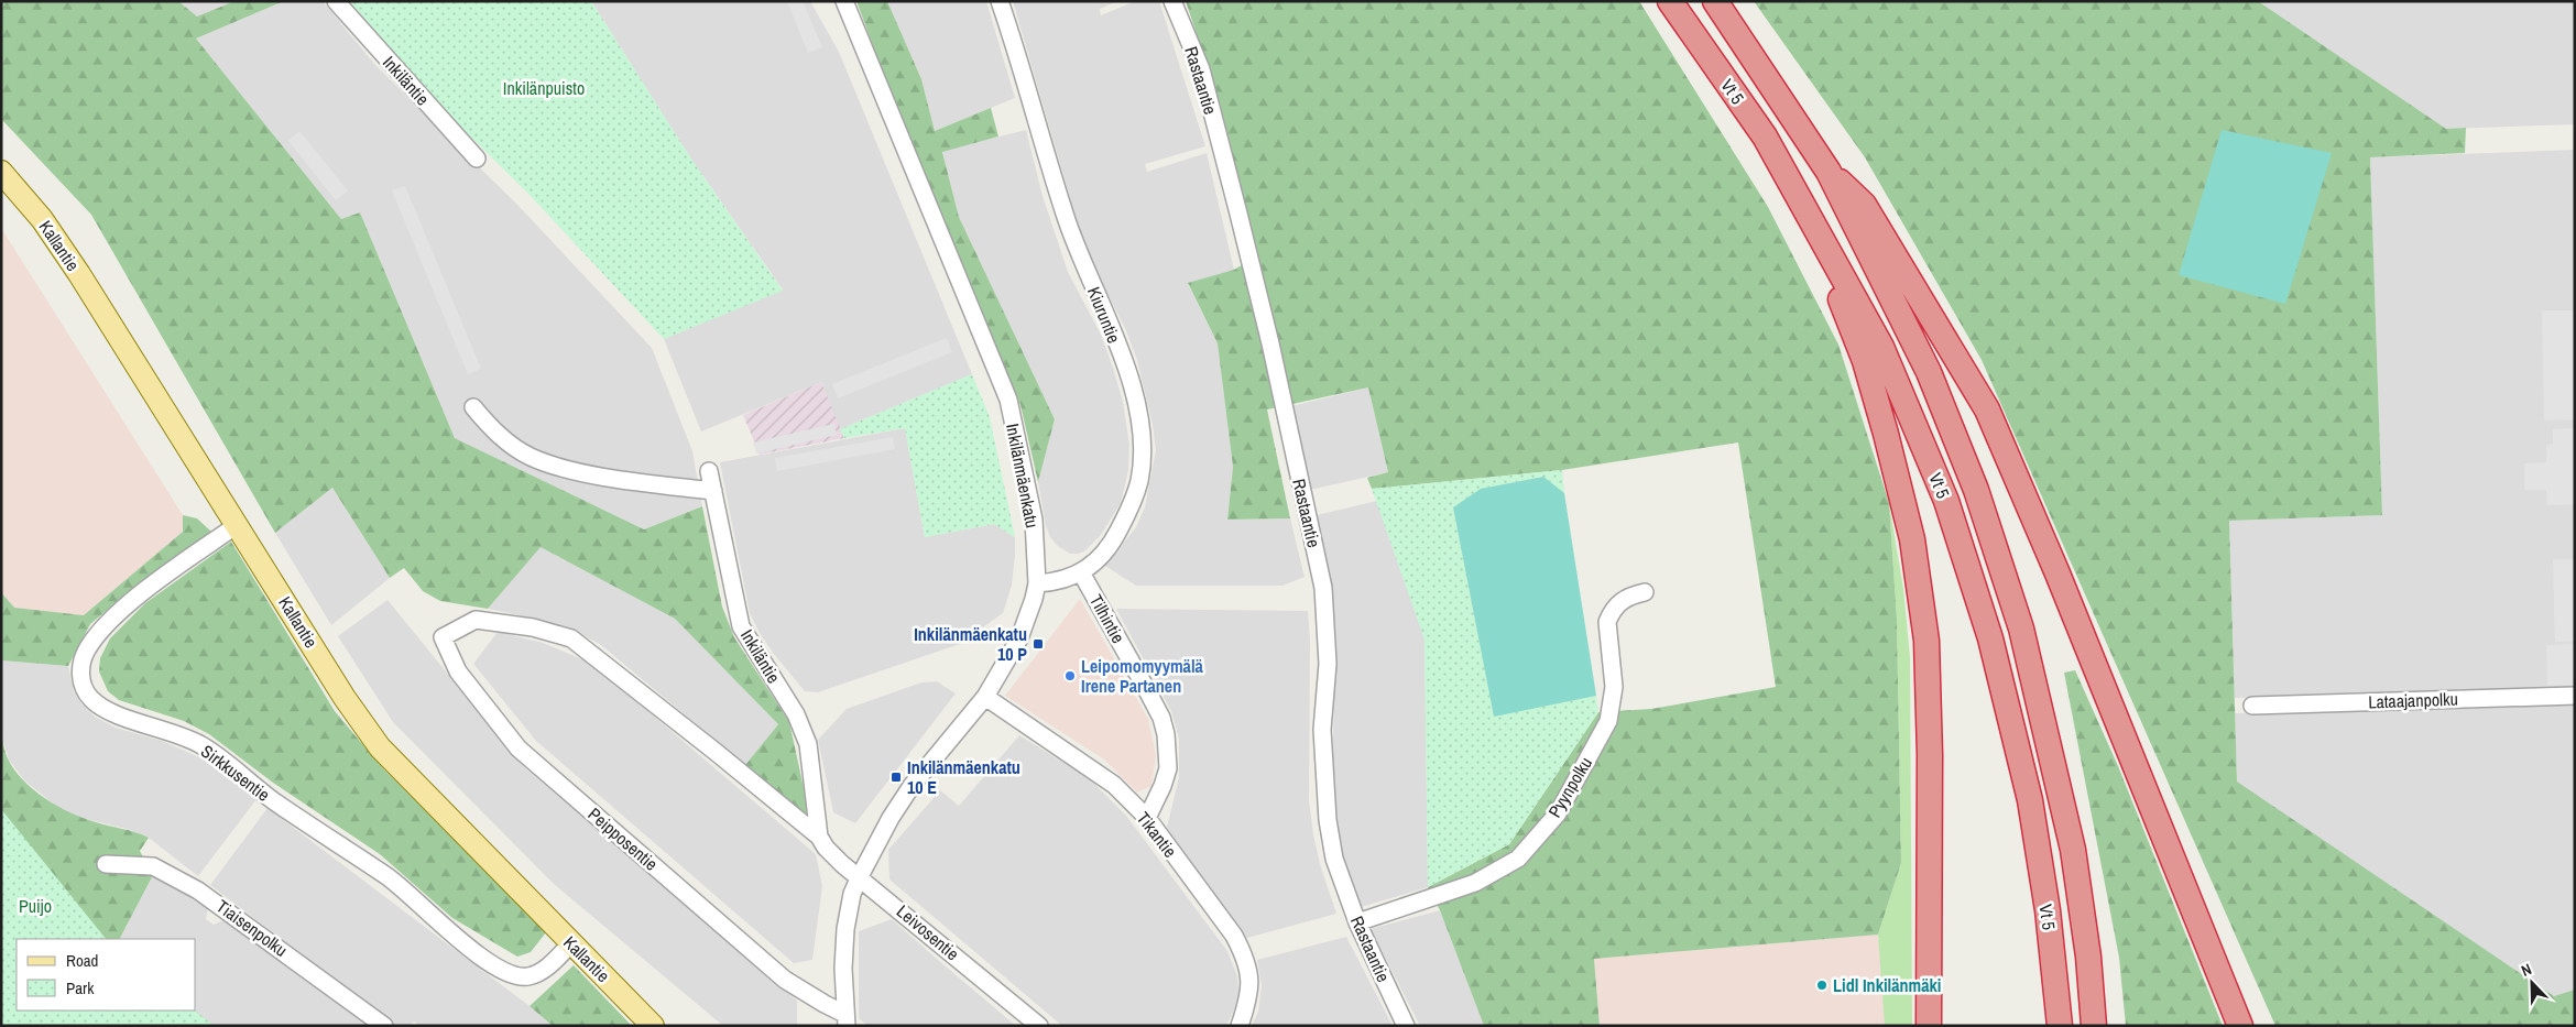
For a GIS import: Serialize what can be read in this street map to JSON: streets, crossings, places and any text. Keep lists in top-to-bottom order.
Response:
{
  "streets": {
    "highway": ["Vt 5"],
    "main road": ["Kallantie"],
    "street": [
      "Inkiläntie",
      "Rastaantie",
      "Kiuruntie",
      "Inkilänmäenkatu",
      "Tilhintie",
      "Lataajanpolku",
      "Sirkkusentie",
      "Pyynpolku",
      "Tikantie",
      "Peipposentie",
      "Tiaisenpolku",
      "Leivosentie"
    ]
  },
  "crossings": [
    ["Inkiläntie", "Leivosentie"],
    ["Rastaantie", "Pyynpolku"],
    ["Kallantie", "Sirkkusentie"],
    ["Kiuruntie", "Inkilänmäenkatu"],
    ["Kiuruntie", "Tilhintie"],
    ["Inkilänmäenkatu", "Tikantie"],
    ["Inkilänmäenkatu", "Peipposentie"],
    ["Inkilänmäenkatu", "Leivosentie"],
    ["Tilhintie", "Tikantie"],
    ["Peipposentie", "Leivosentie"]
  ],
  "parks": ["Inkilänpuisto", "Puijo"],
  "places": {
    "transit": ["Inkilänmäenkatu 10 P", "Inkilänmäenkatu 10 E"],
    "other": ["Leipomomyymälä Irene Partanen", "Lidl Inkilänmäki"]
  },
  "legend": ["Road", "Park"],
  "north": "top left"
}
